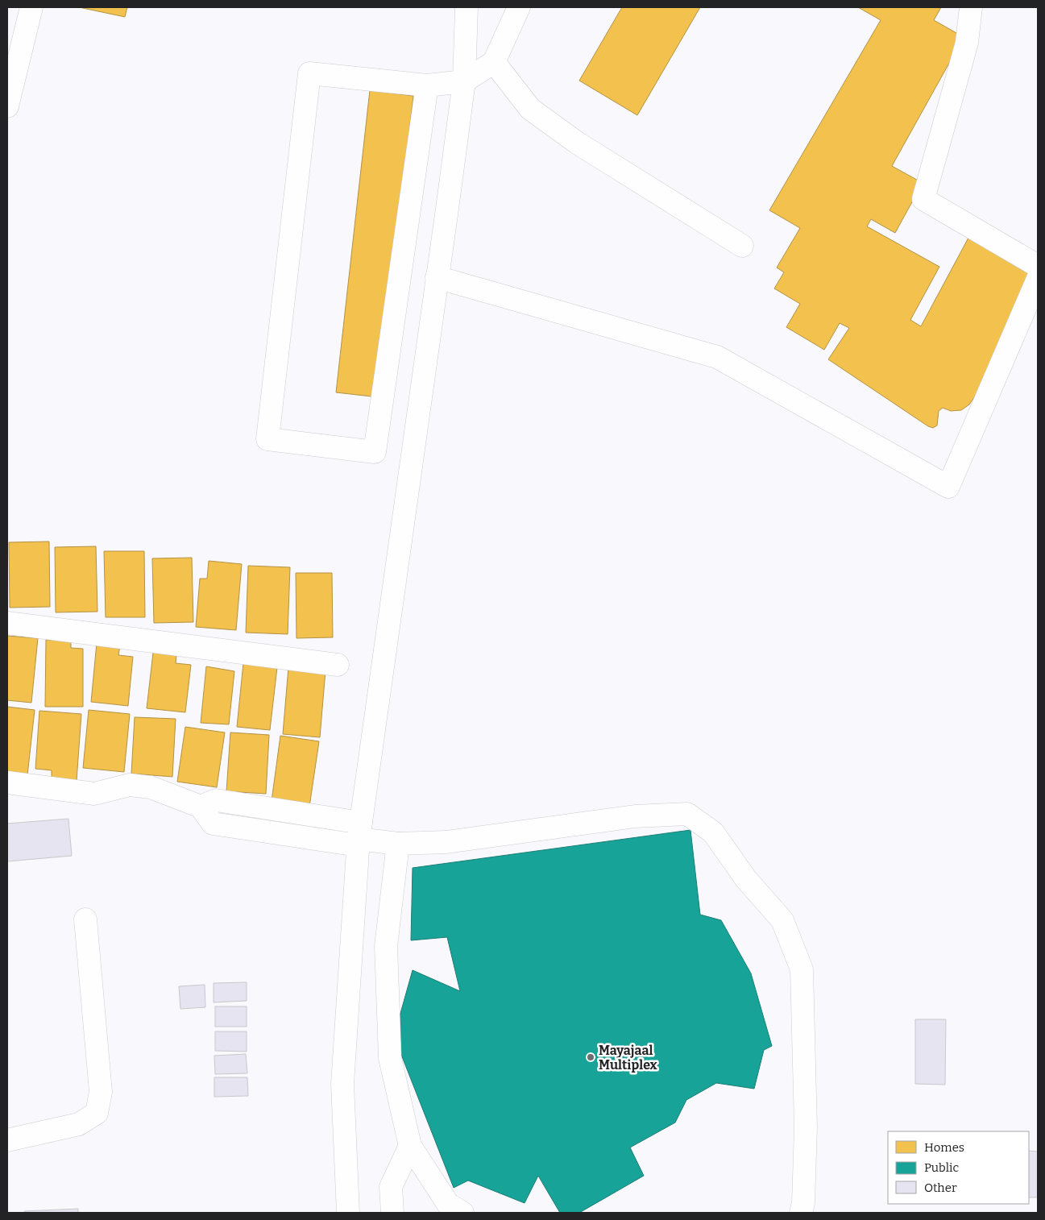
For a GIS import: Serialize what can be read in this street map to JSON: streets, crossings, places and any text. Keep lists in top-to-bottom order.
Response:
{
  "places": ["Mayajaal Multiplex"],
  "legend": ["Homes", "Public", "Other"]
}
